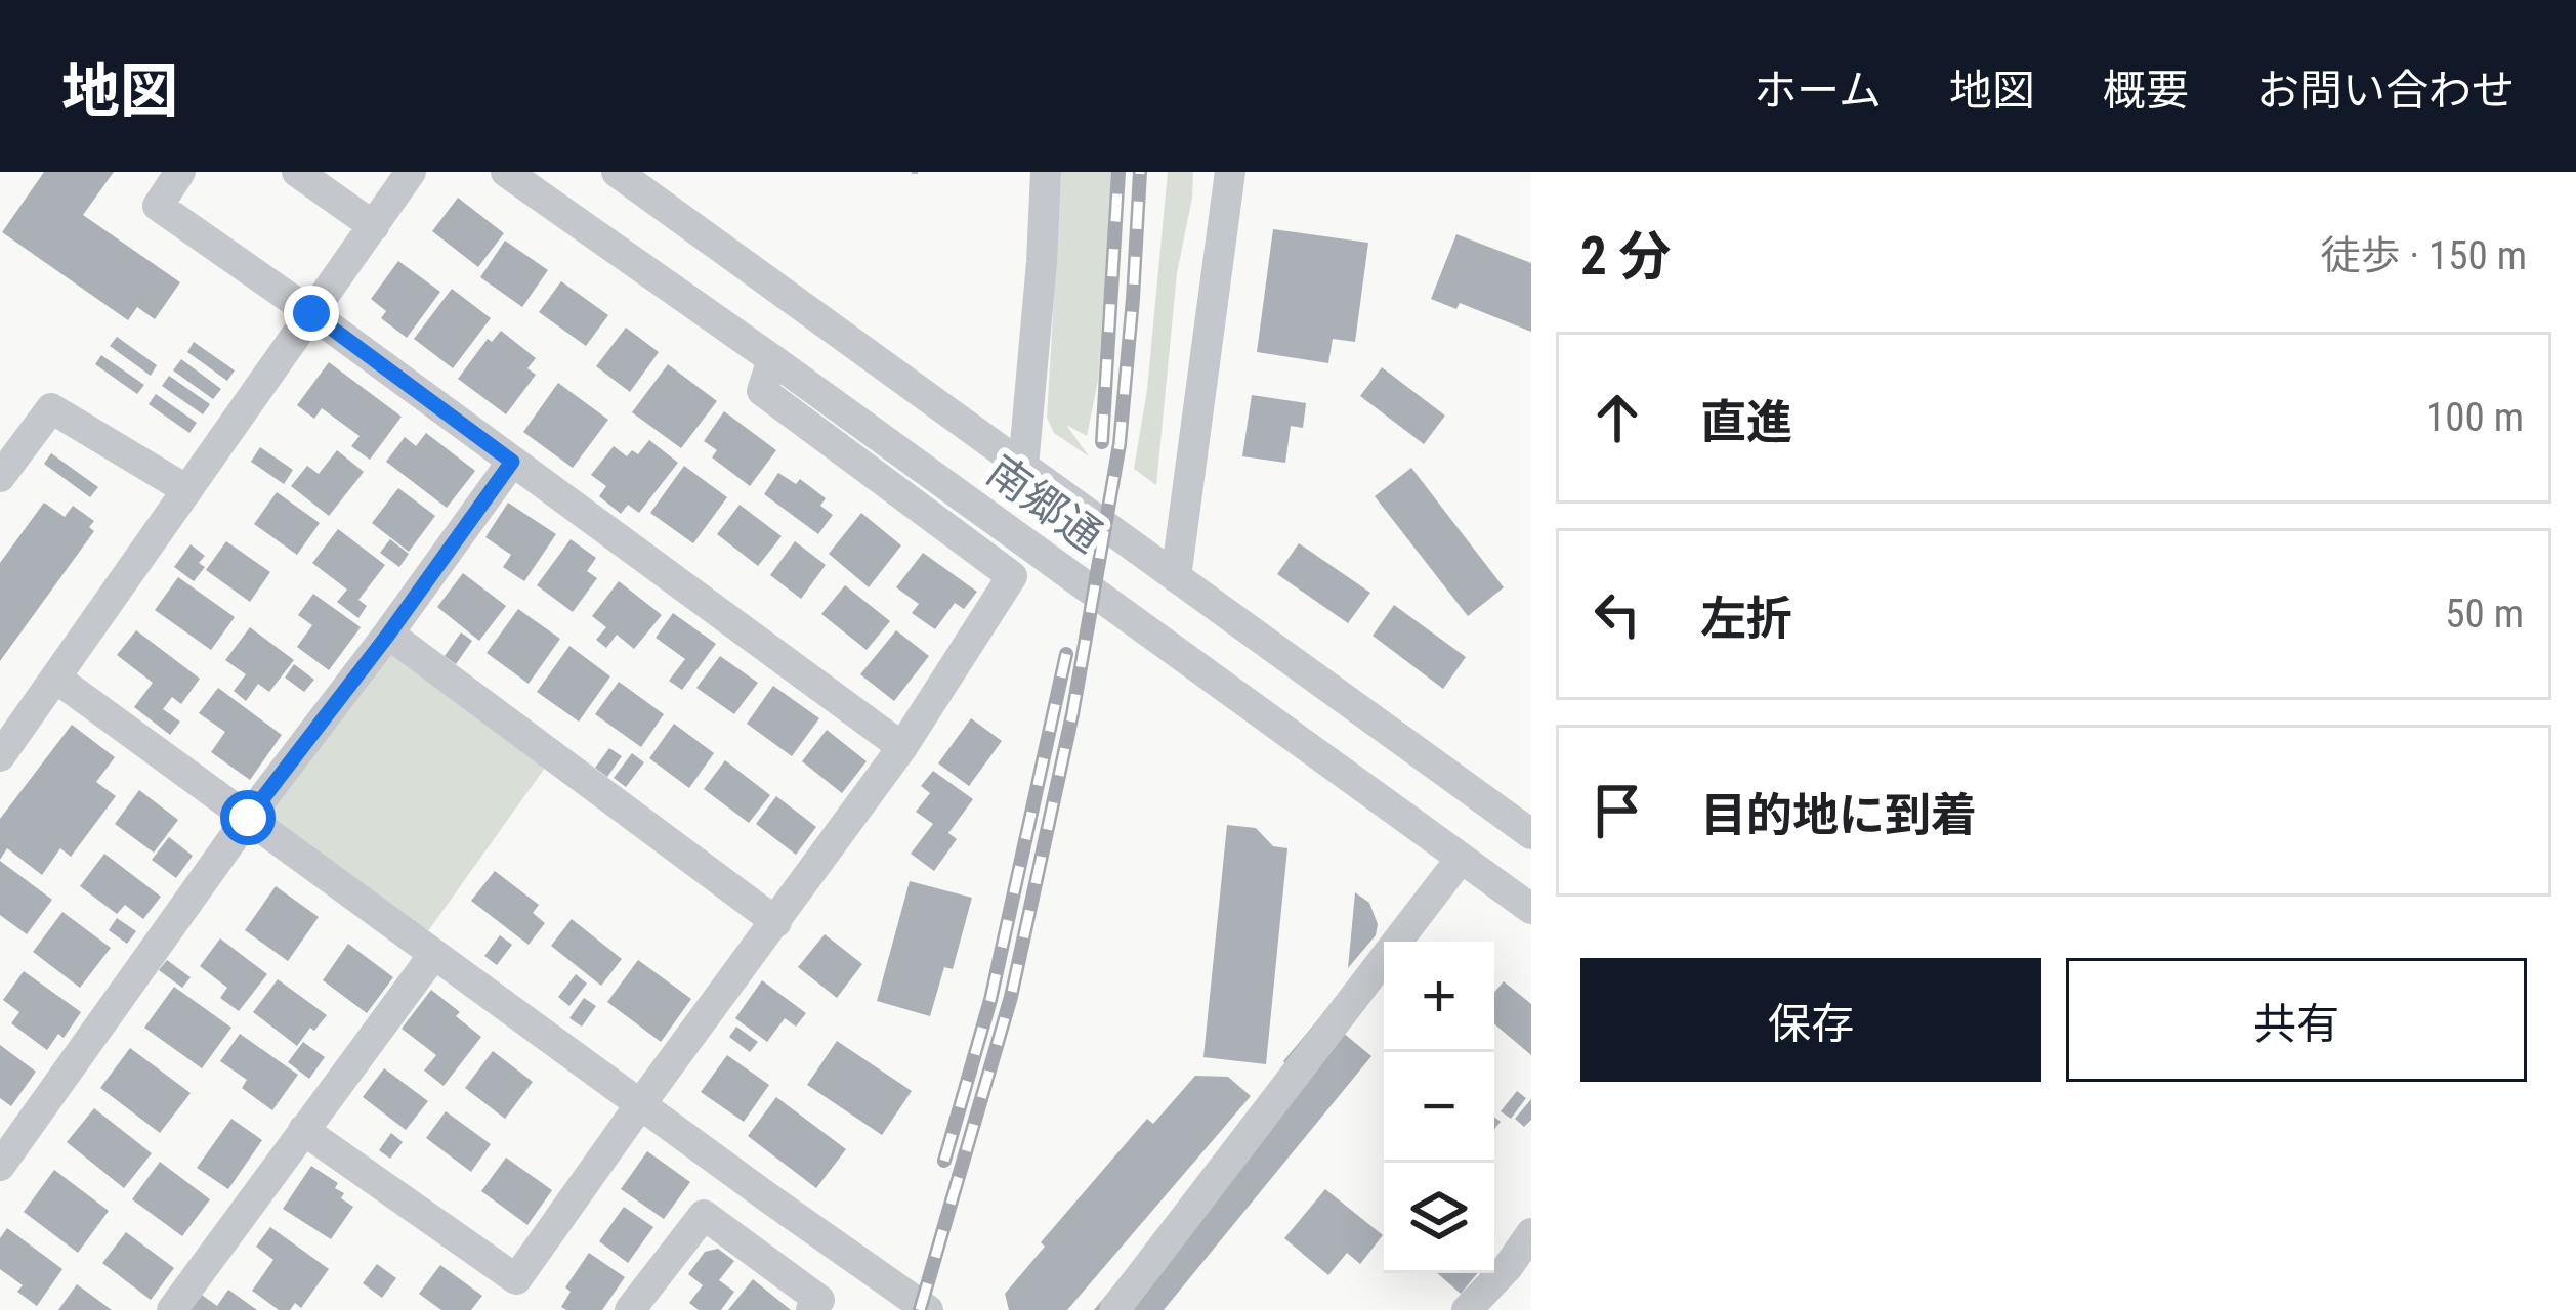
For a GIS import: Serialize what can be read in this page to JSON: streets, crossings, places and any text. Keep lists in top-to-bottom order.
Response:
{
  "streets": {
    "street": ["南郷通"]
  },
  "page": {
    "header": "地図",
    "nav": [
      "ホーム",
      "地図",
      "概要",
      "お問い合わせ"
    ],
    "heading": ["2 分", "徒歩 · 150 m"],
    "list": [
      ["直進", "100 m"],
      ["左折", "50 m"],
      "目的地に到着"
    ],
    "buttons": ["保存", "共有"],
    "map_buttons": ["+", "−"]
  }
}
